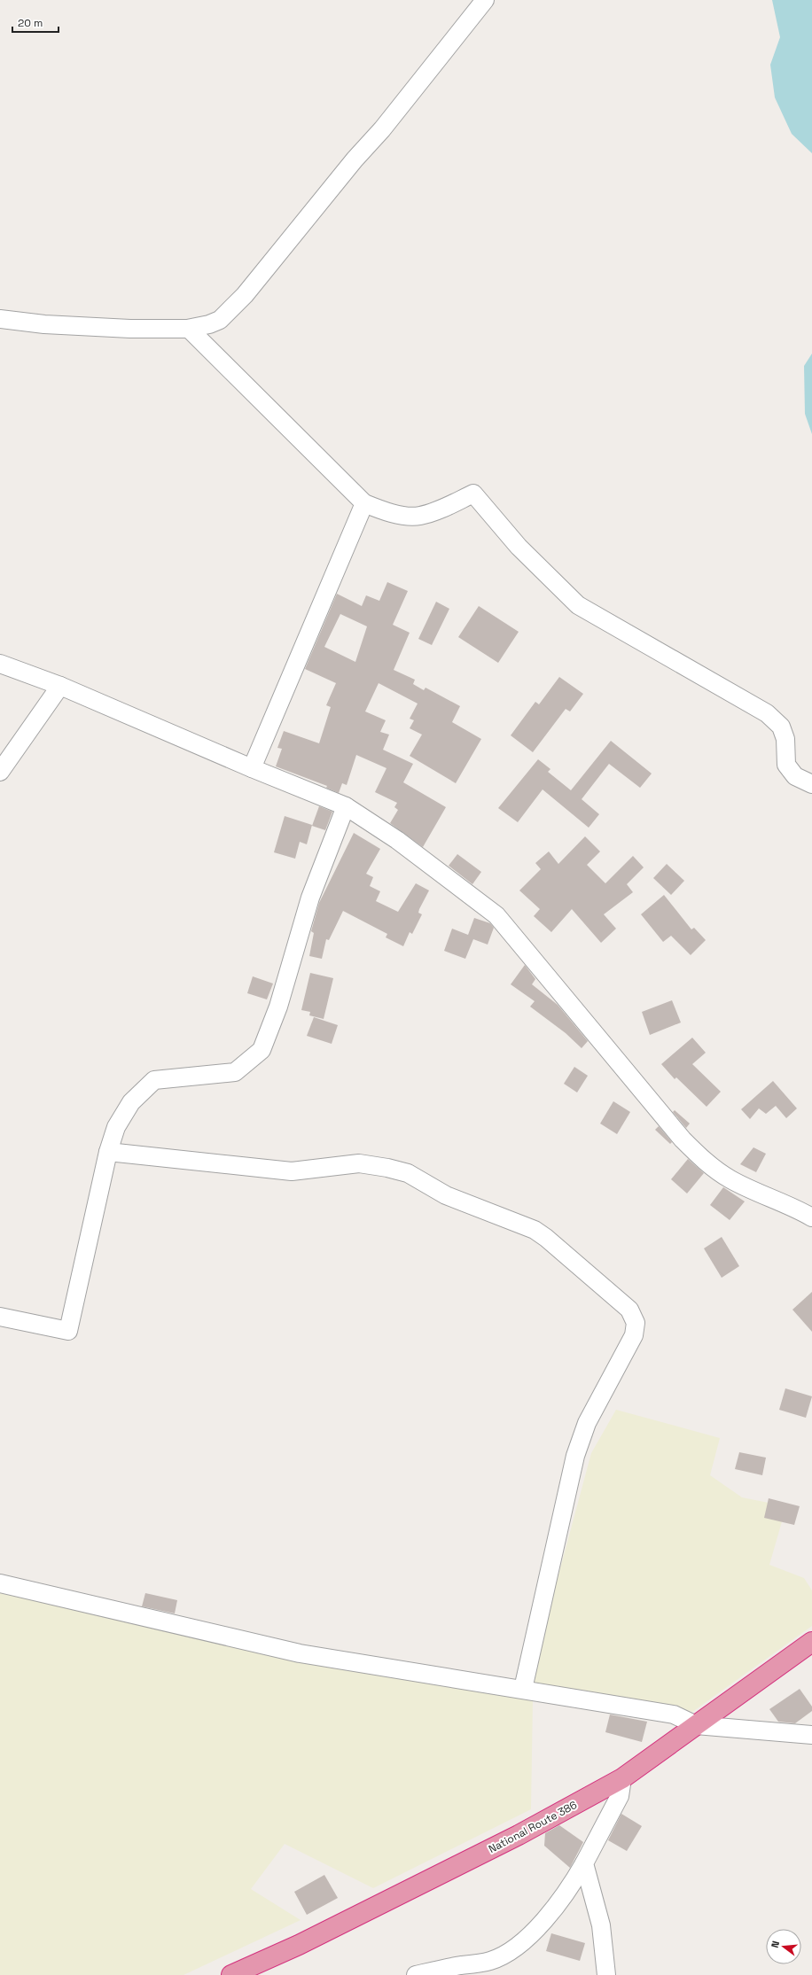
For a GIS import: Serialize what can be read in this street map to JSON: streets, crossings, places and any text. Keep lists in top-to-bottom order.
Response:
{
  "streets": {
    "highway": ["National Route 386"]
  },
  "scale_bar": "20 m",
  "north": "left"
}
